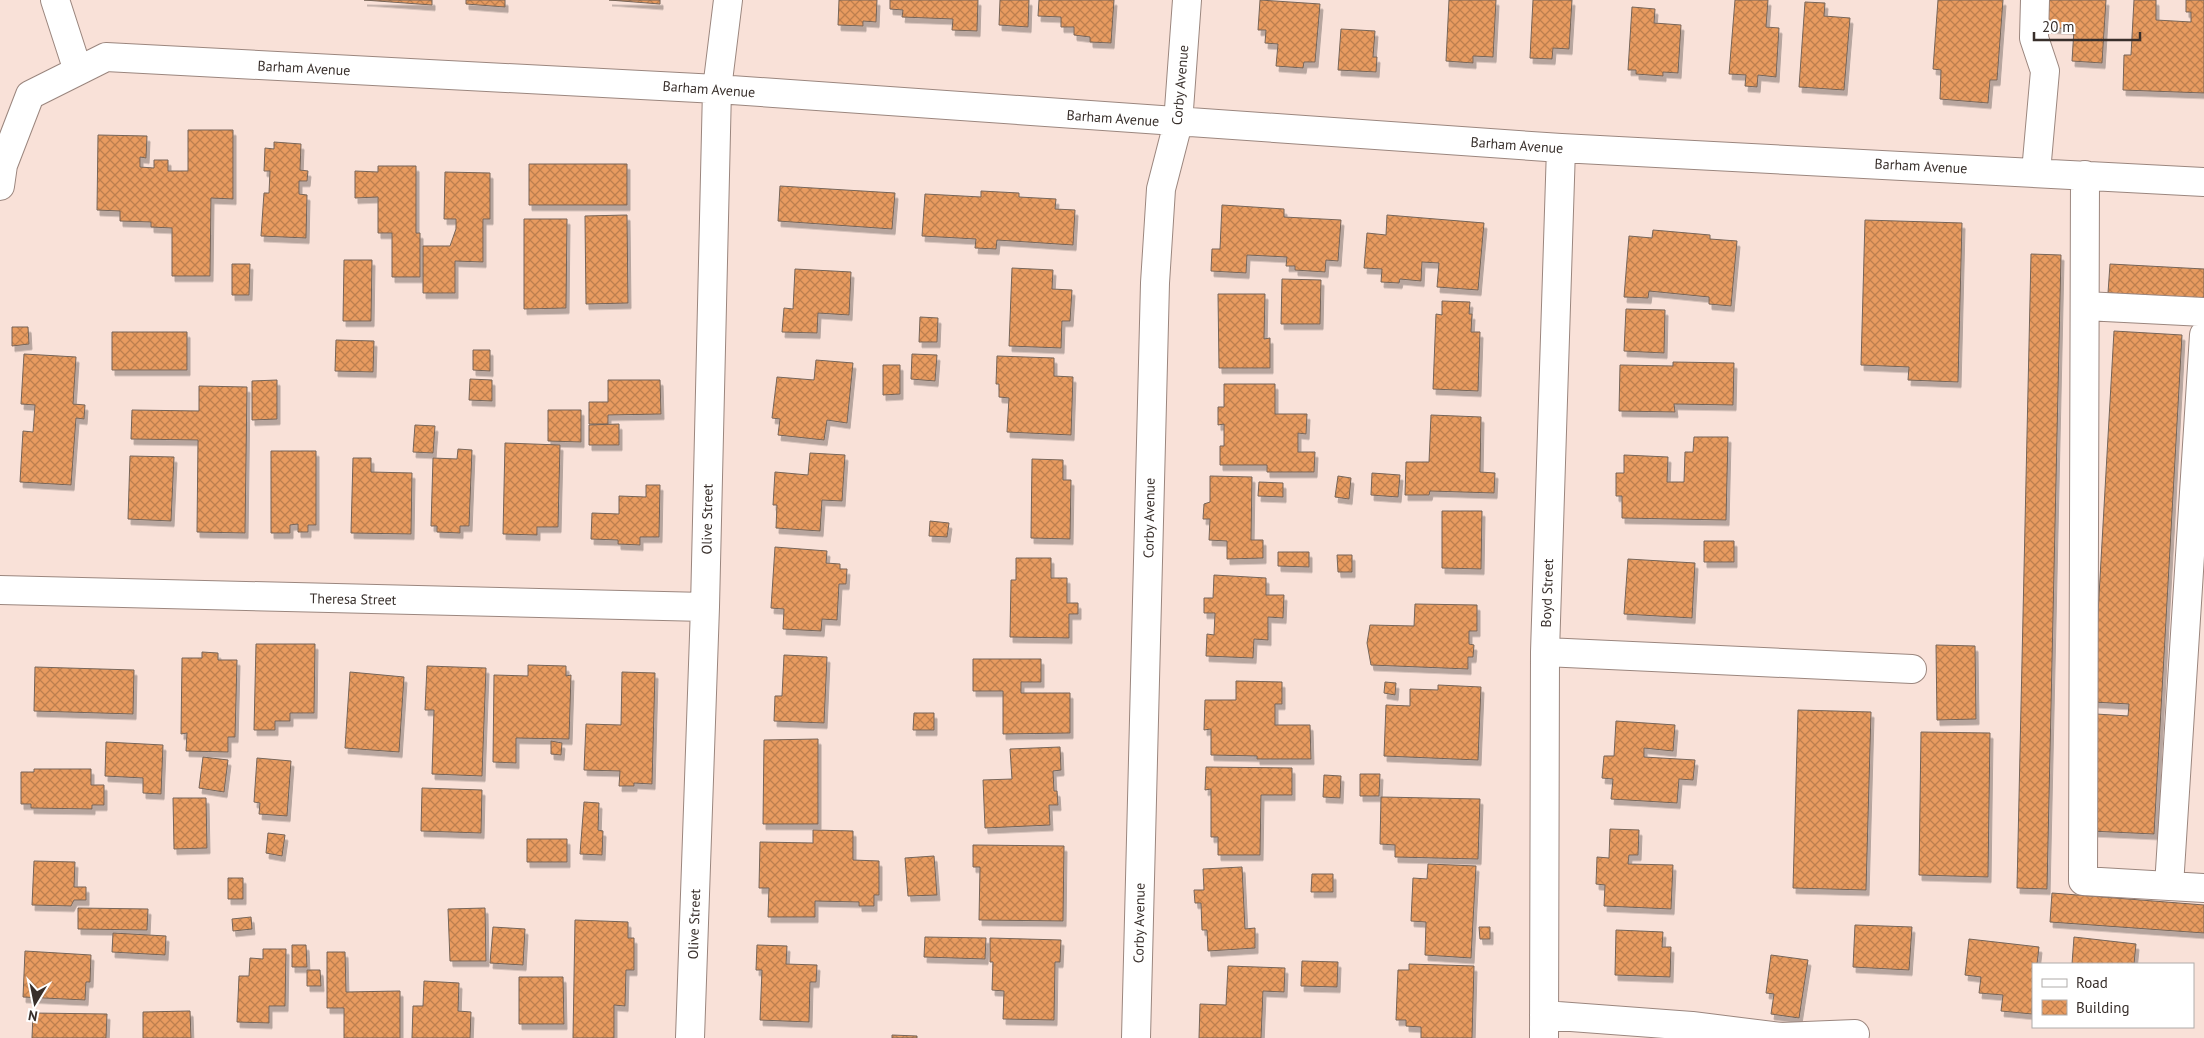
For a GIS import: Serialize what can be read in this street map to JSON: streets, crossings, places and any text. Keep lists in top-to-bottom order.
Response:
{
  "streets": {
    "street": [
      "Barham Avenue",
      "Corby Avenue",
      "Olive Street",
      "Boyd Street",
      "Theresa Street"
    ]
  },
  "crossings": [
    ["Barham Avenue", "Corby Avenue"],
    ["Barham Avenue", "Olive Street"],
    ["Barham Avenue", "Boyd Street"],
    ["Olive Street", "Theresa Street"]
  ],
  "legend": ["Road", "Building"],
  "scale_bar": "20 m",
  "north": "bottom"
}
